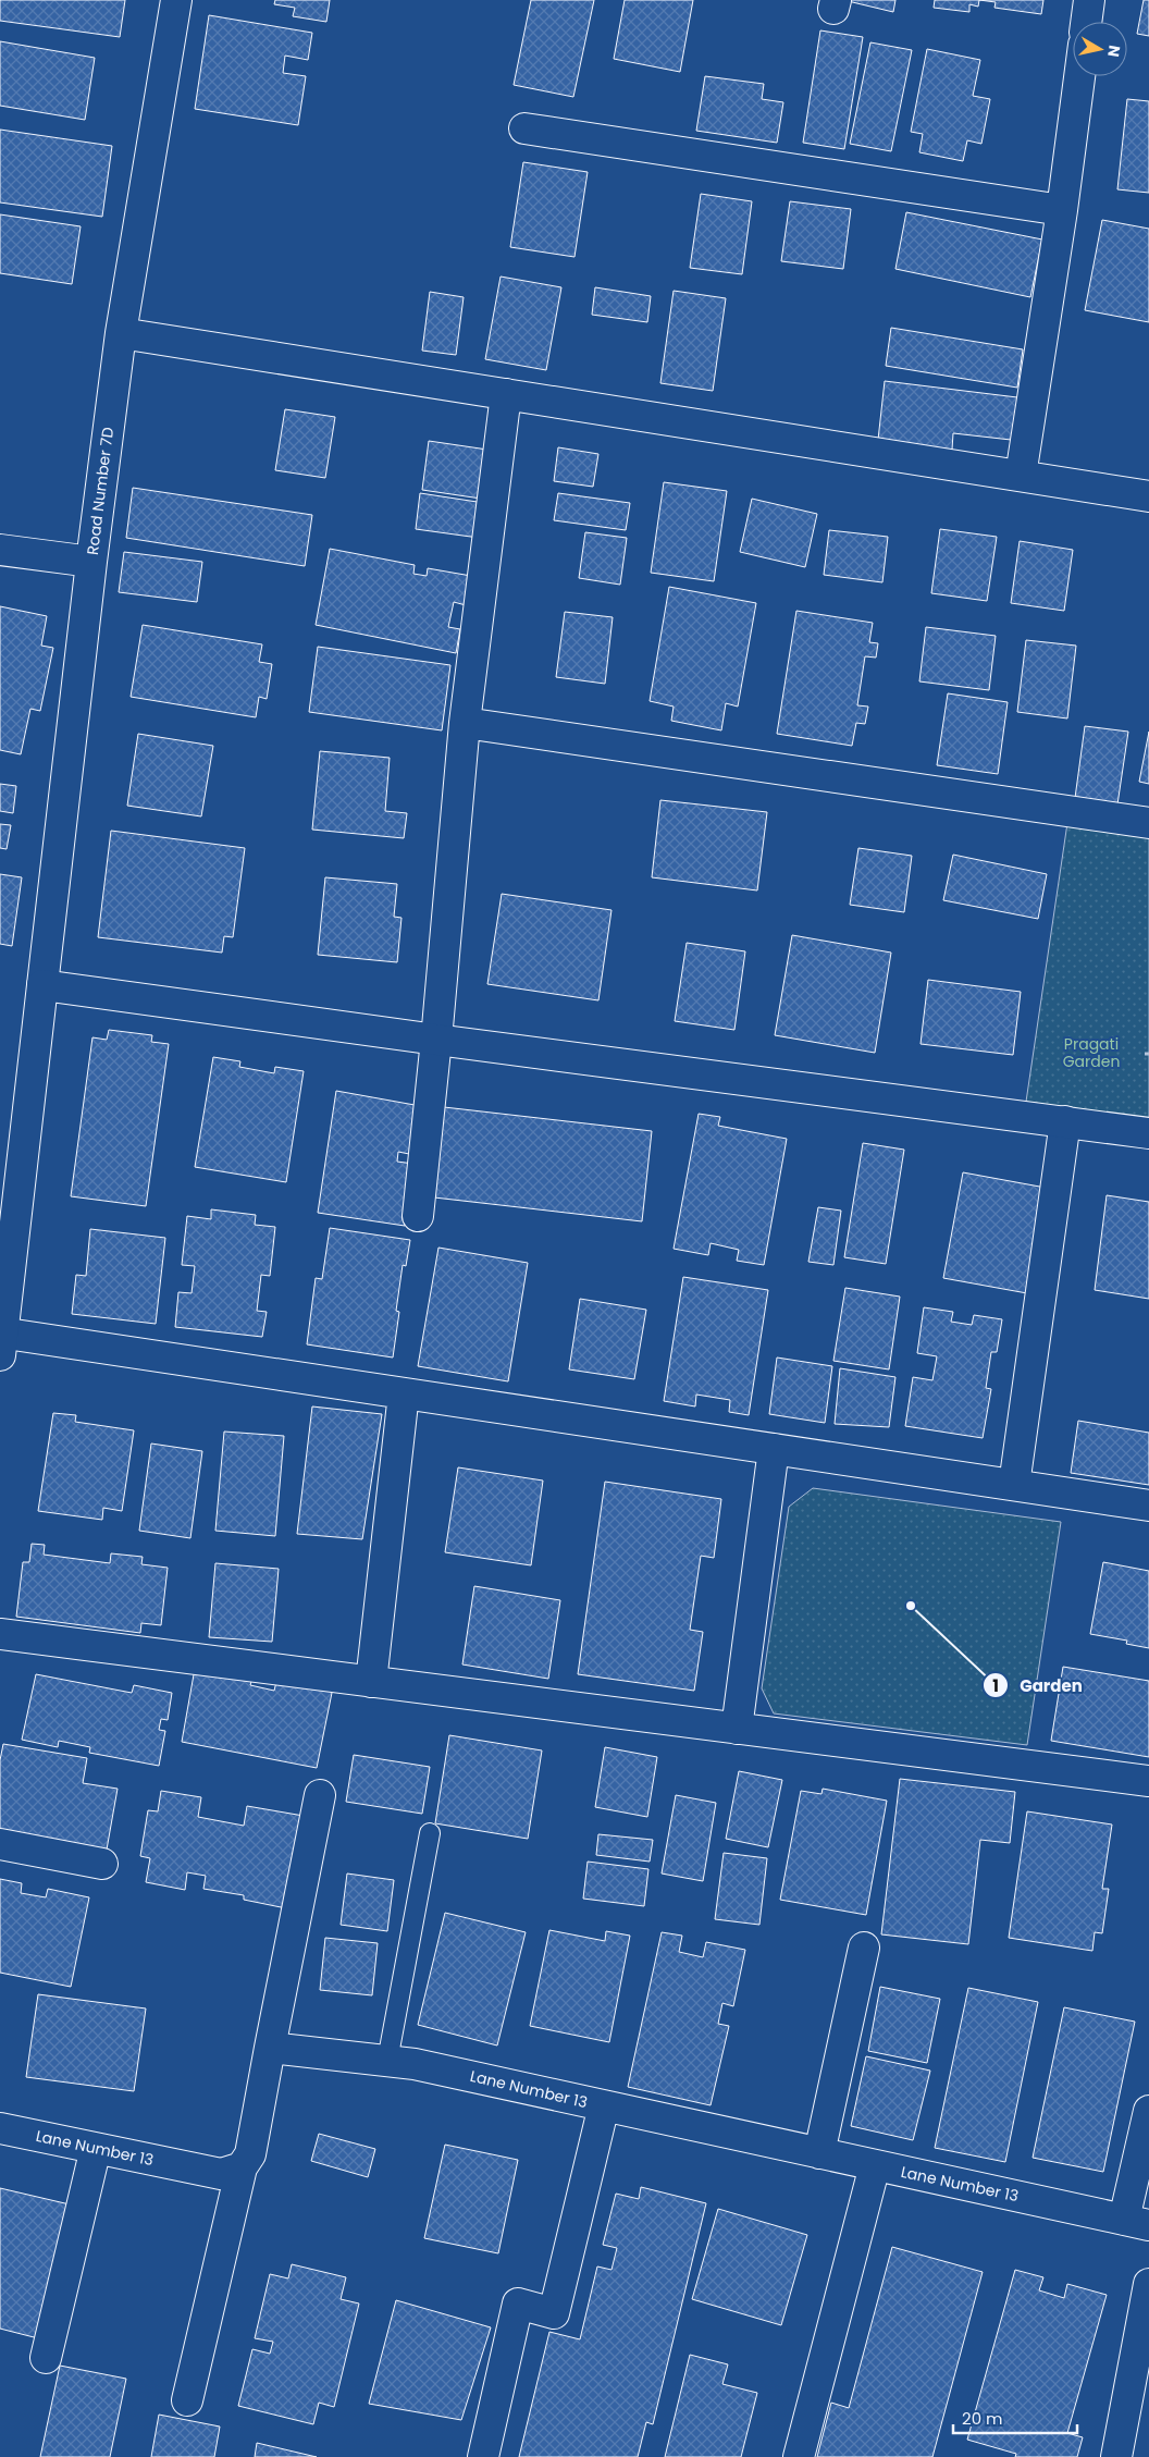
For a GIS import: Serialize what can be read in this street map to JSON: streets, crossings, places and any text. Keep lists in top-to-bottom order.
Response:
{
  "streets": {
    "street": ["Road Number 7D", "Lane Number 13"]
  },
  "parks": ["Pragati Garden"],
  "places": ["Garden"],
  "scale_bar": "20 m",
  "north": "right"
}
